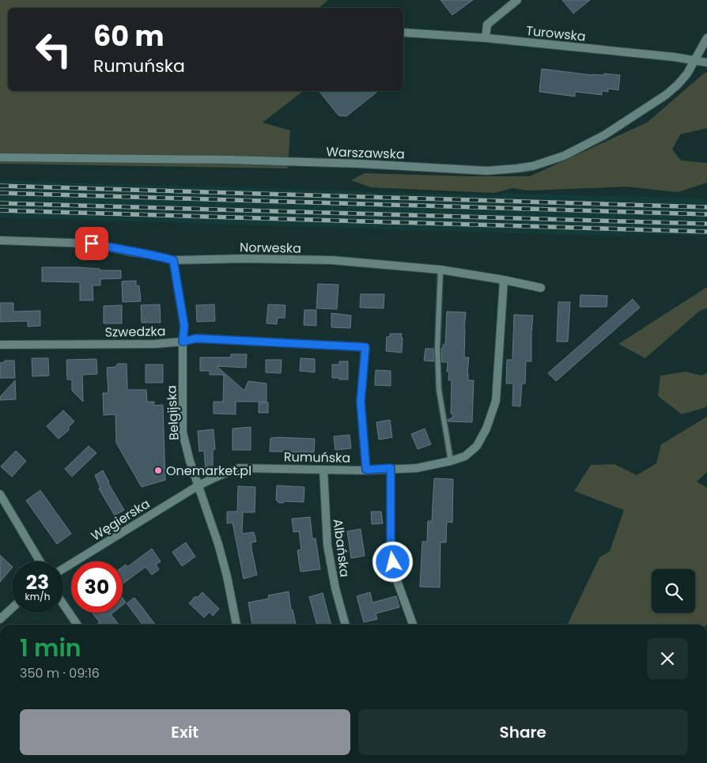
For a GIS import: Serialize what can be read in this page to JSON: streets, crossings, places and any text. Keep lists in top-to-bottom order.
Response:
{
  "streets": {
    "street": [
      "Turowska",
      "Warszawska",
      "Norweska",
      "Szwedzka",
      "Belgijska",
      "Rumuńska",
      "Węgierska",
      "Albańska"
    ]
  },
  "crossings": [
    ["Turowska", "Warszawska"],
    ["Norweska", "Belgijska"],
    ["Norweska", "Rumuńska"],
    ["Szwedzka", "Belgijska"],
    ["Szwedzka", "Rumuńska"],
    ["Belgijska", "Rumuńska"],
    ["Belgijska", "Węgierska"],
    ["Rumuńska", "Węgierska"],
    ["Rumuńska", "Albańska"]
  ],
  "places": ["Onemarket.pl"],
  "page": {
    "turn": ["60 m", "Rumuńska"],
    "speed": "23 km/h",
    "limit": "30",
    "heading": ["1 min", "350 m · 09:16"],
    "buttons": ["Exit", "Share"]
  }
}
